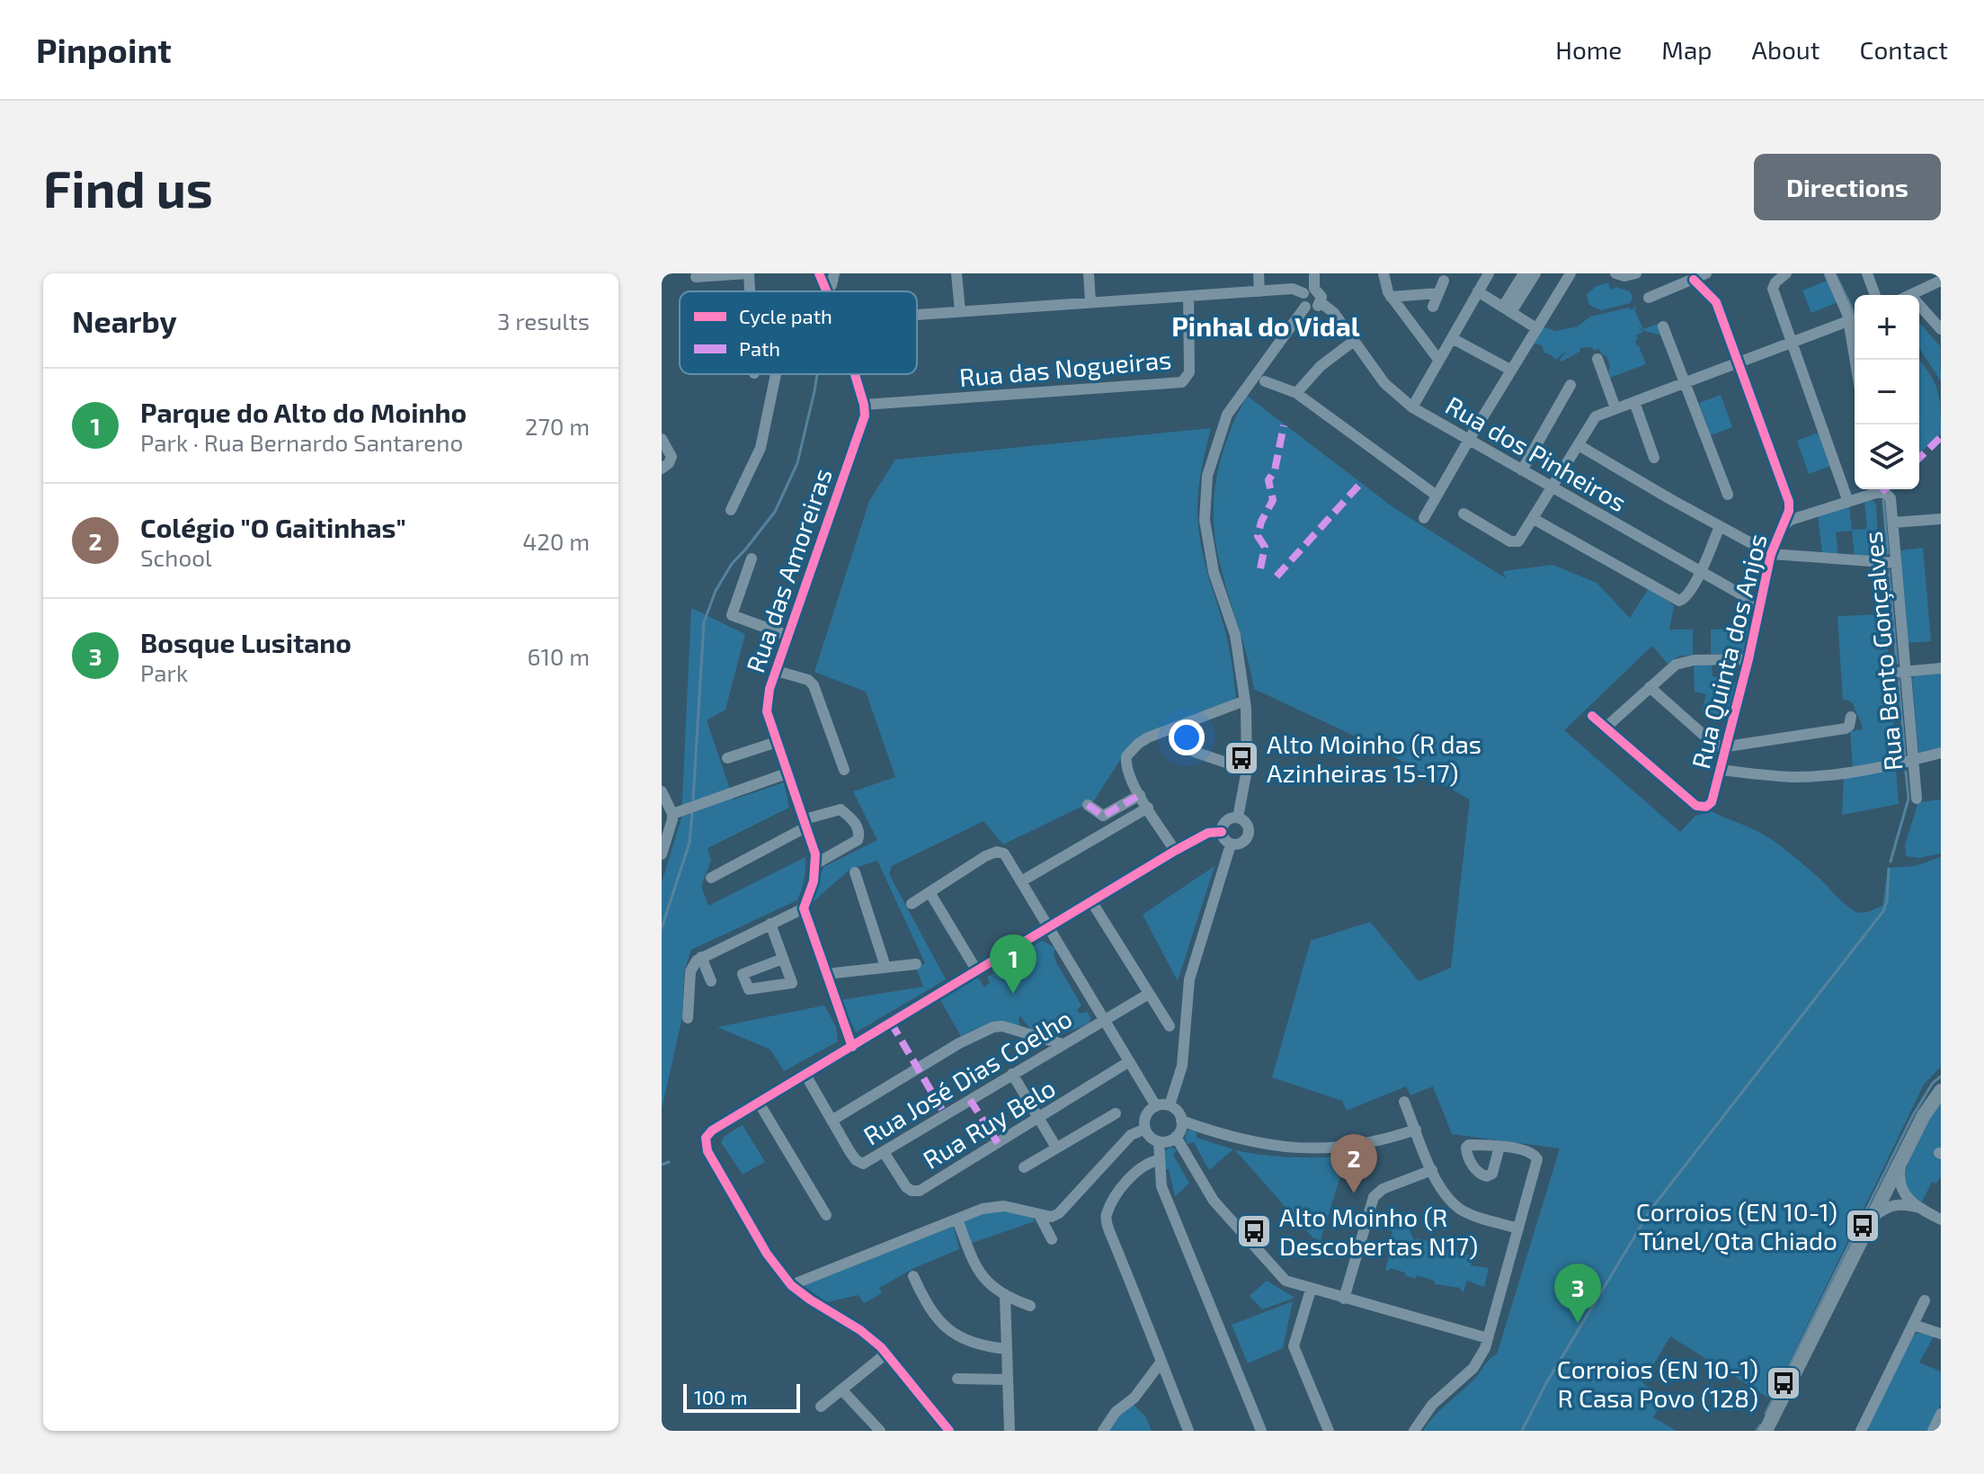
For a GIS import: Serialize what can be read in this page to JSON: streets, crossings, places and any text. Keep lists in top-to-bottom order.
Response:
{
  "streets": {
    "street": [
      "Rua das Nogueiras",
      "Rua dos Pinheiros",
      "Rua das Amoreiras",
      "Rua Quinta dos Anjos",
      "Rua Bento Gonçalves",
      "Rua José Dias Coelho",
      "Rua Ruy Belo"
    ]
  },
  "crossings": [
    ["Rua das Nogueiras", "Rua das Amoreiras"],
    ["Rua dos Pinheiros", "Rua Quinta dos Anjos"],
    ["Rua José Dias Coelho", "Rua Ruy Belo"]
  ],
  "districts": ["Pinhal do Vidal"],
  "places": {
    "bus stop": [
      "Alto Moinho (R das Azinheiras 15-17)",
      "Corroios (EN 10-1) Túnel/Qta Chiado",
      "Alto Moinho (R Descobertas N17)",
      "Corroios (EN 10-1) R Casa Povo (128)"
    ]
  },
  "legend": ["Cycle path", "Path"],
  "scale_bar": "100 m",
  "page": {
    "header": "Pinpoint",
    "nav": [
      "Home",
      "Map",
      "About",
      "Contact"
    ],
    "buttons": "Directions",
    "title": "Find us",
    "heading": ["Nearby", "3 results"],
    "map_buttons": ["+", "−"],
    "list": [
      {
        "mark": "1",
        "name": "Parque do Alto do Moinho",
        "note": "Park · Rua Bernardo Santareno",
        "value": "270 m"
      },
      {
        "mark": "2",
        "name": "Colégio \"O Gaitinhas\"",
        "note": "School",
        "value": "420 m"
      },
      {
        "mark": "3",
        "name": "Bosque Lusitano",
        "note": "Park",
        "value": "610 m"
      }
    ],
    "pins": ["1", "2", "3"],
    "scale": "100 m"
  }
}
